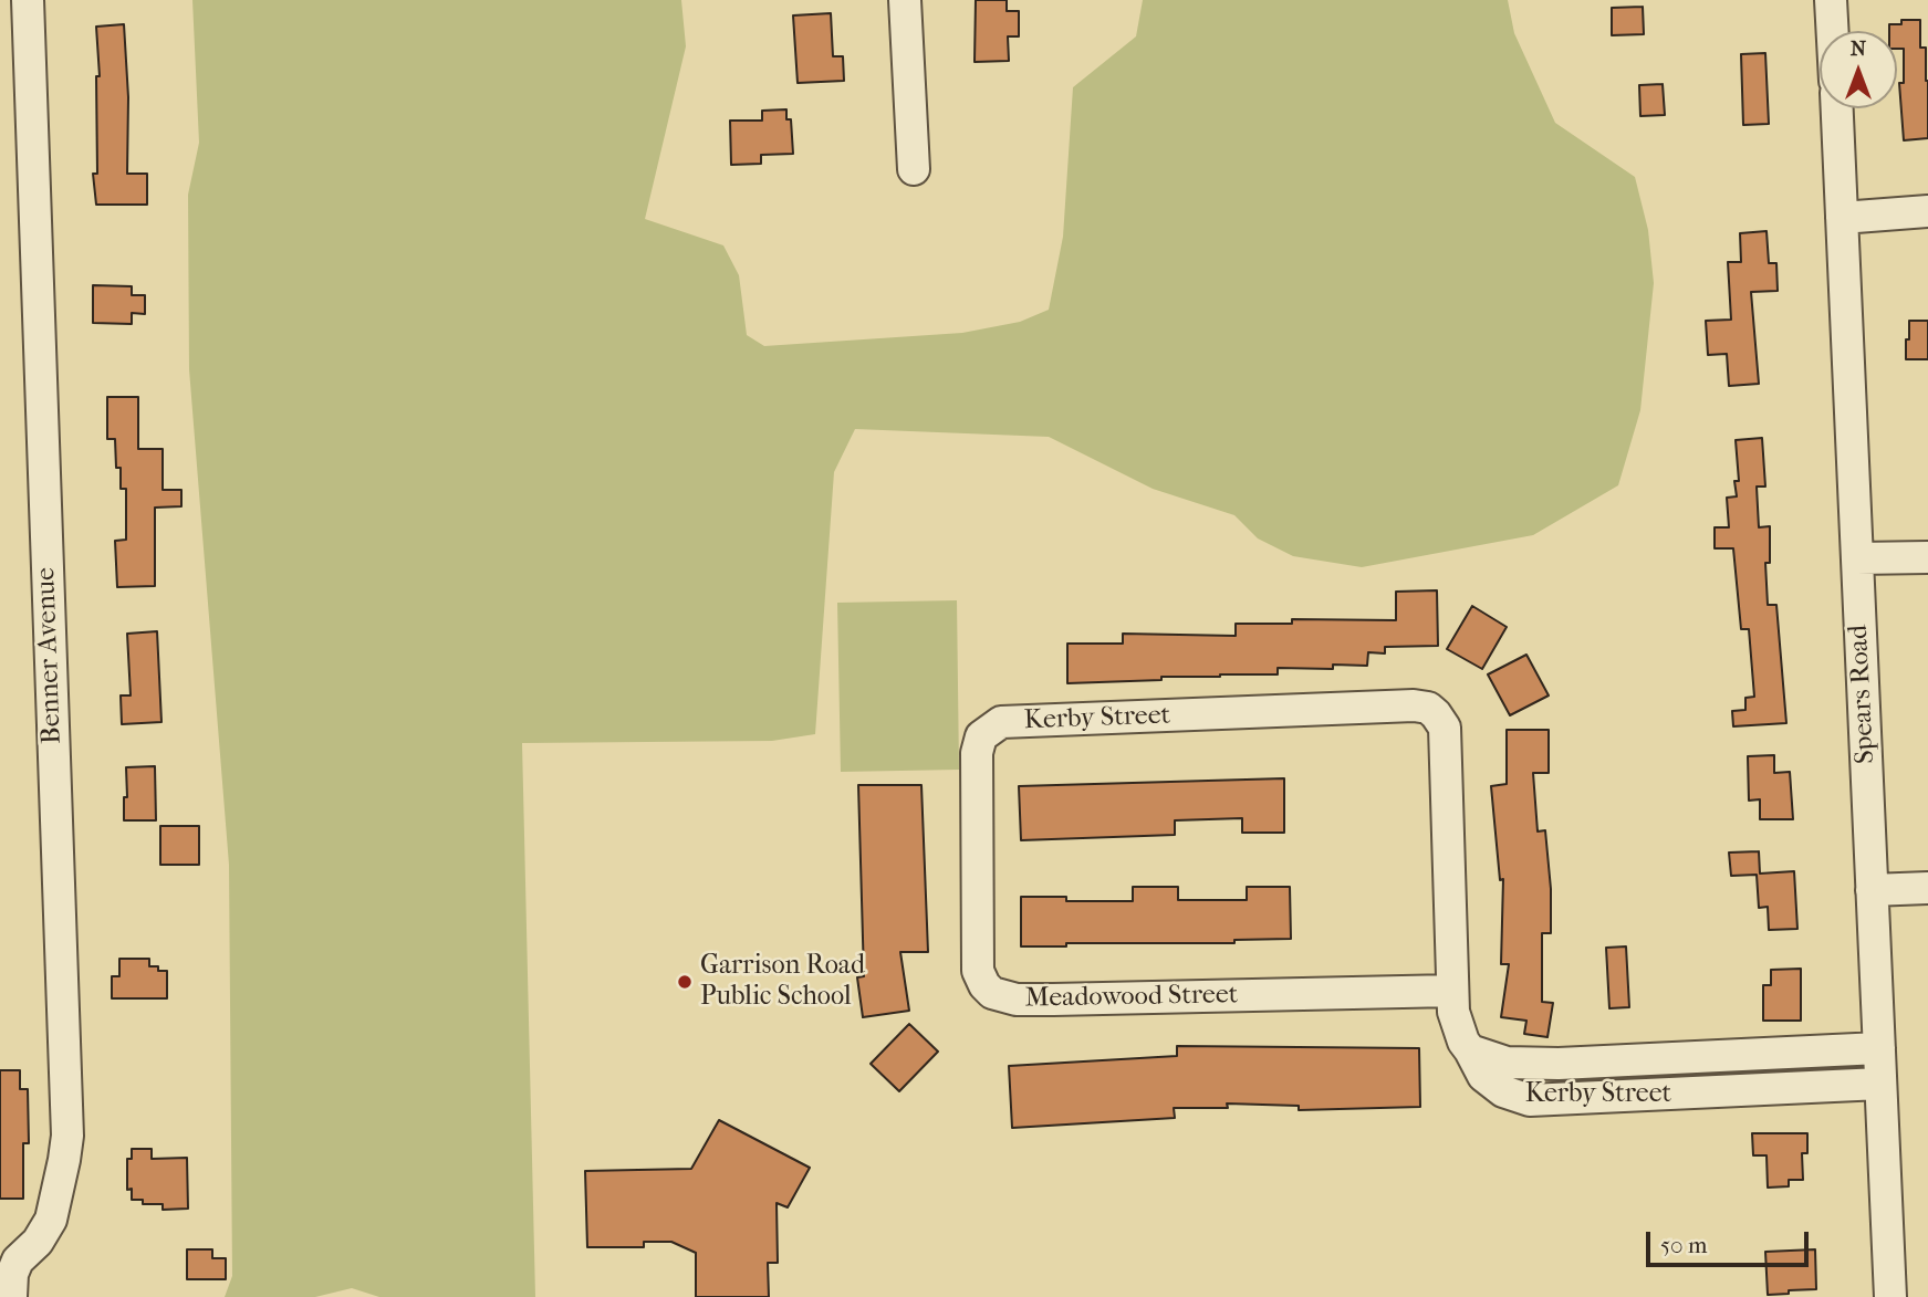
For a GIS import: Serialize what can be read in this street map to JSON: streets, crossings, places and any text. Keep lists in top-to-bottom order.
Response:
{
  "streets": {
    "street": [
      "Benner Avenue",
      "Spears Road",
      "Kerby Street",
      "Meadowood Street"
    ]
  },
  "crossings": [
    ["Spears Road", "Kerby Street"],
    ["Kerby Street", "Meadowood Street"]
  ],
  "places": ["Garrison Road Public School"],
  "scale_bar": "50 m",
  "north": "top"
}
